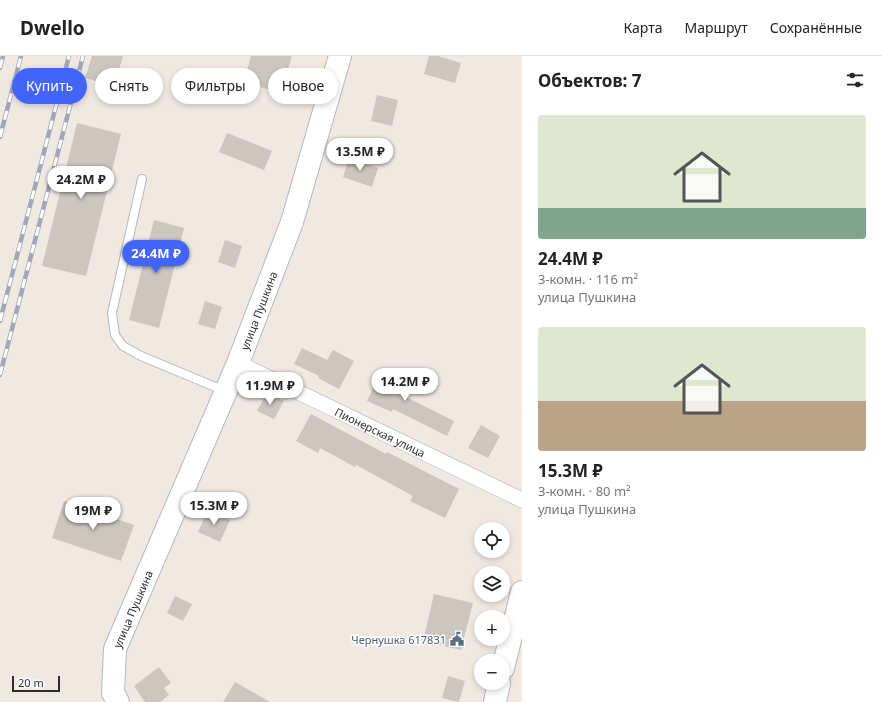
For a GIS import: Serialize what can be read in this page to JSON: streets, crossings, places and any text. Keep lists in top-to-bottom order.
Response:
{
  "streets": {
    "main road": ["улица Пушкина"],
    "street": ["Пионерская улица"]
  },
  "crossings": [
    ["улица Пушкина", "Пионерская улица"]
  ],
  "places": {
    "public building": ["Чернушка 617831"]
  },
  "scale_bar": "20 m",
  "page": {
    "header": "Dwello",
    "nav": ["Карта", "Маршрут", "Сохранённые"],
    "heading": "Объектов: 7",
    "chip": [
      "Купить",
      "Снять",
      "Фильтры",
      "Новое"
    ],
    "list": [
      {
        "name": "24.4M ₽",
        "note": "3-комн. · 116 m² · улица Пушкина"
      },
      {
        "name": "15.3M ₽",
        "note": "3-комн. · 80 m² · улица Пушкина"
      }
    ],
    "price": [
      "13.5M ₽",
      "24.2M ₽",
      "24.4M ₽",
      "14.2M ₽",
      "11.9M ₽",
      "15.3M ₽",
      "19M ₽"
    ],
    "map_buttons": ["+", "−"],
    "scale": "20 m"
  }
}
